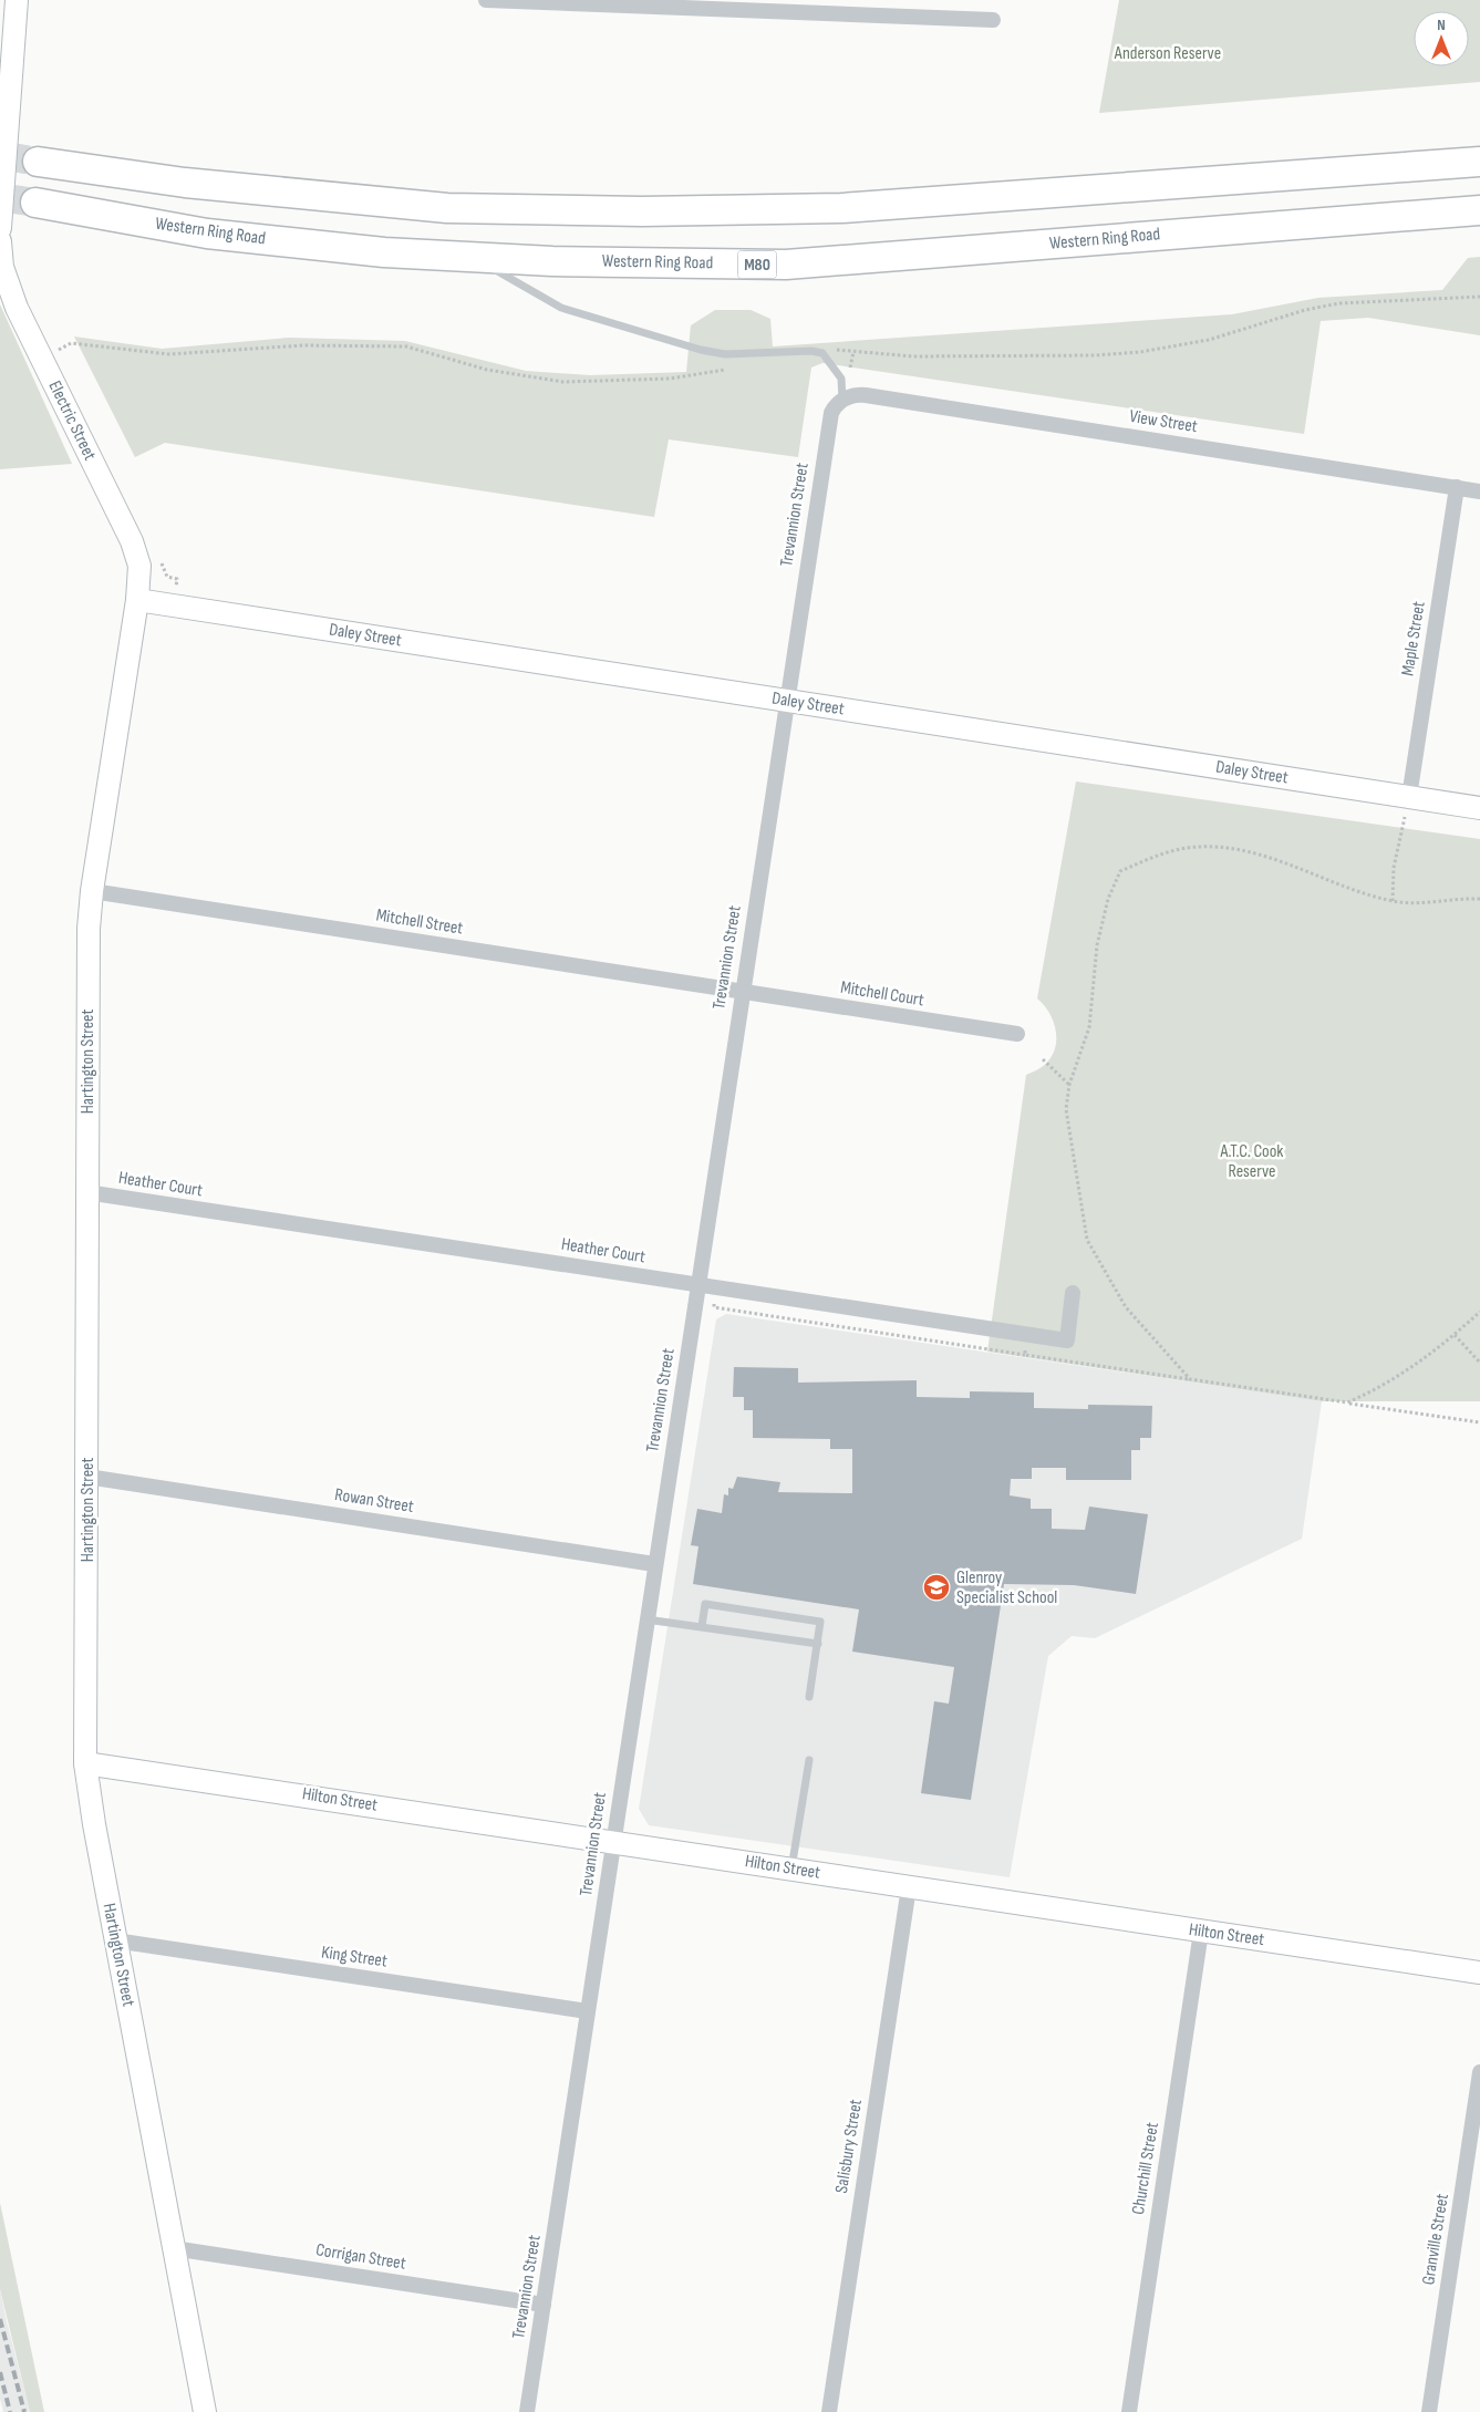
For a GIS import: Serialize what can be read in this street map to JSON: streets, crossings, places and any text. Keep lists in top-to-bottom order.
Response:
{
  "streets": {
    "highway": ["Western Ring Road", "M80"],
    "street": [
      "Electric Street",
      "View Street",
      "Trevannion Street",
      "Daley Street",
      "Maple Street",
      "Mitchell Street",
      "Mitchell Court",
      "Hartington Street",
      "Heather Court",
      "Rowan Street",
      "Hilton Street",
      "King Street",
      "Salisbury Street",
      "Churchill Street",
      "Granville Street",
      "Corrigan Street"
    ]
  },
  "crossings": [
    ["Electric Street", "Daley Street"],
    ["Electric Street", "Hartington Street"],
    ["View Street", "Trevannion Street"],
    ["View Street", "Maple Street"],
    ["Trevannion Street", "Daley Street"],
    ["Trevannion Street", "Mitchell Street"],
    ["Trevannion Street", "Mitchell Court"],
    ["Trevannion Street", "Heather Court"],
    ["Trevannion Street", "Rowan Street"],
    ["Trevannion Street", "Hilton Street"],
    ["Trevannion Street", "King Street"],
    ["Trevannion Street", "Corrigan Street"],
    ["Daley Street", "Maple Street"],
    ["Daley Street", "Hartington Street"],
    ["Mitchell Street", "Mitchell Court"],
    ["Mitchell Street", "Hartington Street"],
    ["Hartington Street", "Heather Court"],
    ["Hartington Street", "Rowan Street"],
    ["Hartington Street", "Hilton Street"],
    ["Hartington Street", "King Street"],
    ["Hartington Street", "Corrigan Street"],
    ["Hilton Street", "Salisbury Street"],
    ["Hilton Street", "Churchill Street"]
  ],
  "parks": ["Anderson Reserve", "A.T.C. Cook Reserve"],
  "places": {
    "school or university": ["Glenroy Specialist School"]
  },
  "north": "top"
}
